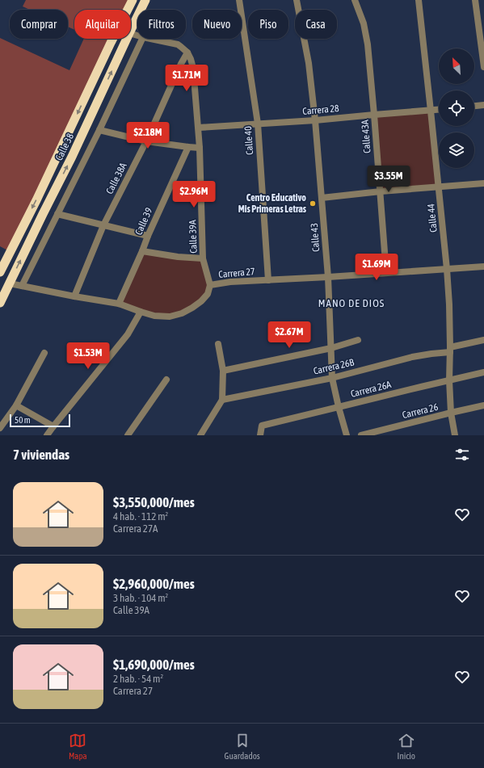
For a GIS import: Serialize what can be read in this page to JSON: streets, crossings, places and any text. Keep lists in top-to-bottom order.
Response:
{
  "streets": {
    "highway": ["Calle 38"],
    "street": [
      "Carrera 28",
      "Calle 43A",
      "Calle 40",
      "Calle 38A",
      "Calle 44",
      "Calle 39",
      "Calle 39A",
      "Calle 43",
      "Carrera 27",
      "Carrera 26B",
      "Carrera 26A",
      "Carrera 26"
    ]
  },
  "crossings": [
    ["Carrera 28", "Calle 43A"],
    ["Carrera 28", "Calle 40"],
    ["Carrera 28", "Calle 44"],
    ["Carrera 28", "Calle 39A"],
    ["Carrera 28", "Calle 43"],
    ["Calle 43A", "Carrera 27"],
    ["Calle 40", "Carrera 27"],
    ["Calle 38", "Carrera 27"],
    ["Calle 38A", "Calle 39A"],
    ["Calle 38A", "Carrera 27"],
    ["Calle 44", "Carrera 27"],
    ["Calle 44", "Carrera 26B"],
    ["Calle 44", "Carrera 26A"],
    ["Calle 44", "Carrera 26"],
    ["Calle 39", "Carrera 27"],
    ["Calle 39A", "Carrera 27"],
    ["Calle 43", "Carrera 27"],
    ["Calle 43", "Carrera 26B"],
    ["Calle 43", "Carrera 26A"]
  ],
  "districts": ["MANO DE DIOS"],
  "places": ["Centro Educativo Mis Primeras Letras"],
  "scale_bar": "50 m",
  "north": "top left",
  "page": {
    "chip": [
      "Comprar",
      "Alquilar",
      "Filtros",
      "Nuevo",
      "Piso",
      "Casa"
    ],
    "price": [
      "$1.71M",
      "$2.18M",
      "$3.55M",
      "$2.96M",
      "$1.69M",
      "$2.67M",
      "$1.53M"
    ],
    "scale": "50 m",
    "heading": "7 viviendas",
    "list": [
      {
        "name": "$3,550,000/mes",
        "note": "4 hab. · 112 m² · Carrera 27A"
      },
      {
        "name": "$2,960,000/mes",
        "note": "3 hab. · 104 m² · Calle 39A"
      },
      {
        "name": "$1,690,000/mes",
        "note": "2 hab. · 54 m² · Carrera 27"
      }
    ],
    "tabs": ["Mapa", "Guardados", "Inicio"]
  }
}
